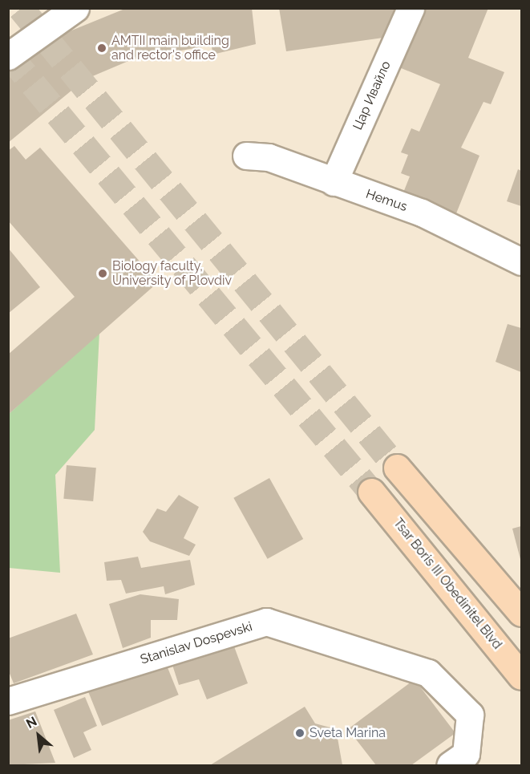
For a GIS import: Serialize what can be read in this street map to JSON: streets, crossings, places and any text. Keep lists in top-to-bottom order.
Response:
{
  "streets": {
    "main road": ["Tsar Boris III Obedinitel Blvd"],
    "street": ["Цар Ивайло", "Hemus", "Stanislav Dospevski"]
  },
  "crossings": [
    ["Цар Ивайло", "Hemus"]
  ],
  "places": ["AMTII main building and rector's office", "Biology faculty, University of Plovdiv", "Sveta Marina"],
  "north": "top left"
}
